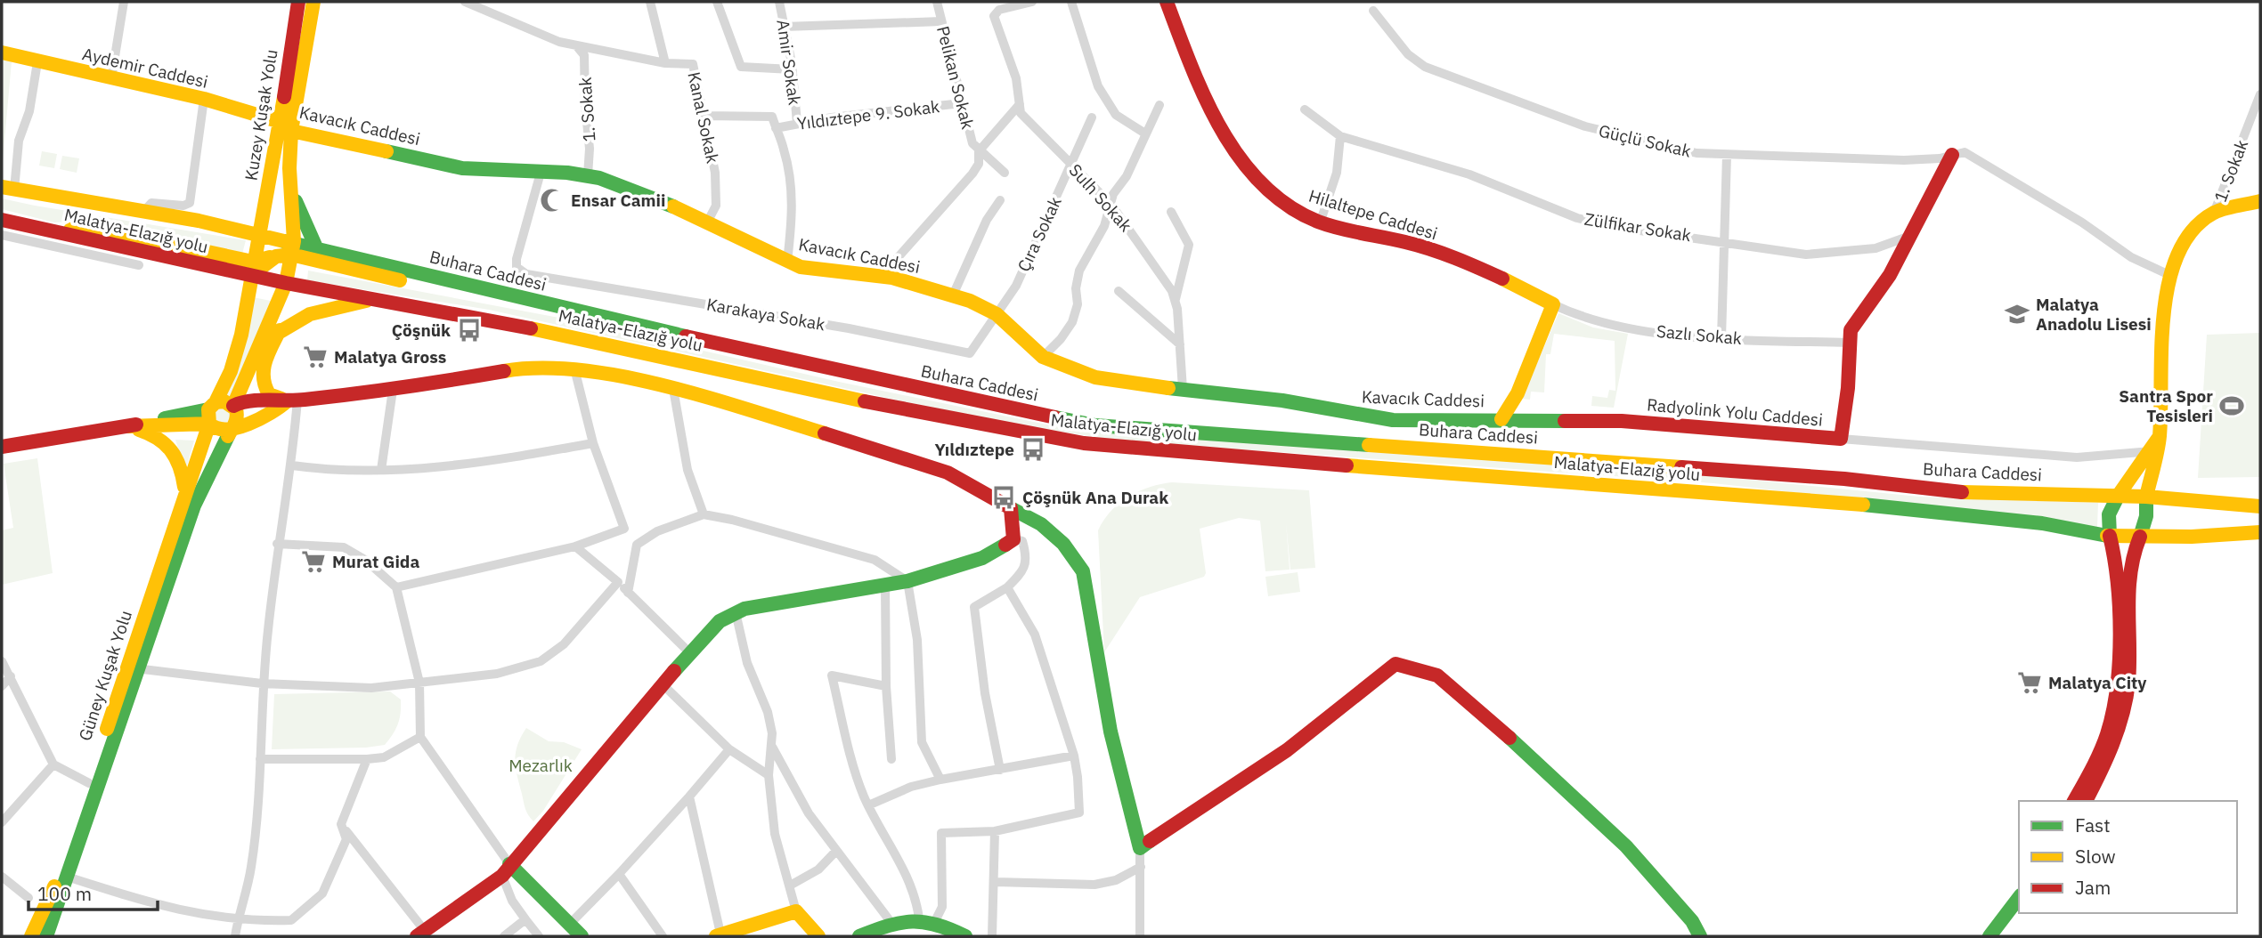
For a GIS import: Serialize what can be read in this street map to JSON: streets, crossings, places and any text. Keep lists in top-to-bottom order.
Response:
{
  "streets": {
    "main road": [
      "Aydemir Caddesi",
      "Kuzey Kuşak Yolu",
      "Kavacık Caddesi",
      "Hilaltepe Caddesi",
      "Malatya-Elazığ yolu",
      "Buhara Caddesi",
      "Radyolink Yolu Caddesi",
      "Güney Kuşak Yolu"
    ],
    "street": [
      "Amir Sokak",
      "Pelikan Sokak",
      "1. Sokak",
      "Yıldıztepe 9. Sokak",
      "Kanal Sokak",
      "Güçlü Sokak",
      "Sulh Sokak",
      "Zülfikar Sokak",
      "Çıra Sokak",
      "Karakaya Sokak",
      "Sazlı Sokak"
    ]
  },
  "crossings": [
    ["Amir Sokak", "Yıldıztepe 9. Sokak"],
    ["Aydemir Caddesi", "Kuzey Kuşak Yolu"],
    ["Aydemir Caddesi", "Kavacık Caddesi"],
    ["Pelikan Sokak", "Yıldıztepe 9. Sokak"],
    ["1. Sokak", "Kavacık Caddesi"],
    ["Kuzey Kuşak Yolu", "Kavacık Caddesi"],
    ["Kuzey Kuşak Yolu", "Malatya-Elazığ yolu"],
    ["Kuzey Kuşak Yolu", "Buhara Caddesi"],
    ["Kuzey Kuşak Yolu", "Güney Kuşak Yolu"],
    ["Kanal Sokak", "Kavacık Caddesi"],
    ["Kavacık Caddesi", "Sulh Sokak"],
    ["Kavacık Caddesi", "Çıra Sokak"],
    ["Kavacık Caddesi", "Karakaya Sokak"],
    ["Kavacık Caddesi", "Radyolink Yolu Caddesi"],
    ["Güçlü Sokak", "Radyolink Yolu Caddesi"],
    ["Sulh Sokak", "Çıra Sokak"],
    ["Hilaltepe Caddesi", "Sazlı Sokak"],
    ["Zülfikar Sokak", "Radyolink Yolu Caddesi"],
    ["Malatya-Elazığ yolu", "Buhara Caddesi"],
    ["Çıra Sokak", "Karakaya Sokak"],
    ["Sazlı Sokak", "Radyolink Yolu Caddesi"]
  ],
  "parks": ["Mezarlık"],
  "places": {
    "mosque": ["Ensar Camii"],
    "school or university": ["Malatya Anadolu Lisesi"],
    "bus stop": ["Çöşnük", "Yıldıztepe", "Çöşnük Ana Durak"],
    "supermarket": ["Malatya Gross", "Murat Gida", "Malatya City"],
    "sports": ["Santra Spor Tesisleri"]
  },
  "legend": ["Fast", "Slow", "Jam"],
  "scale_bar": "100 m"
}
